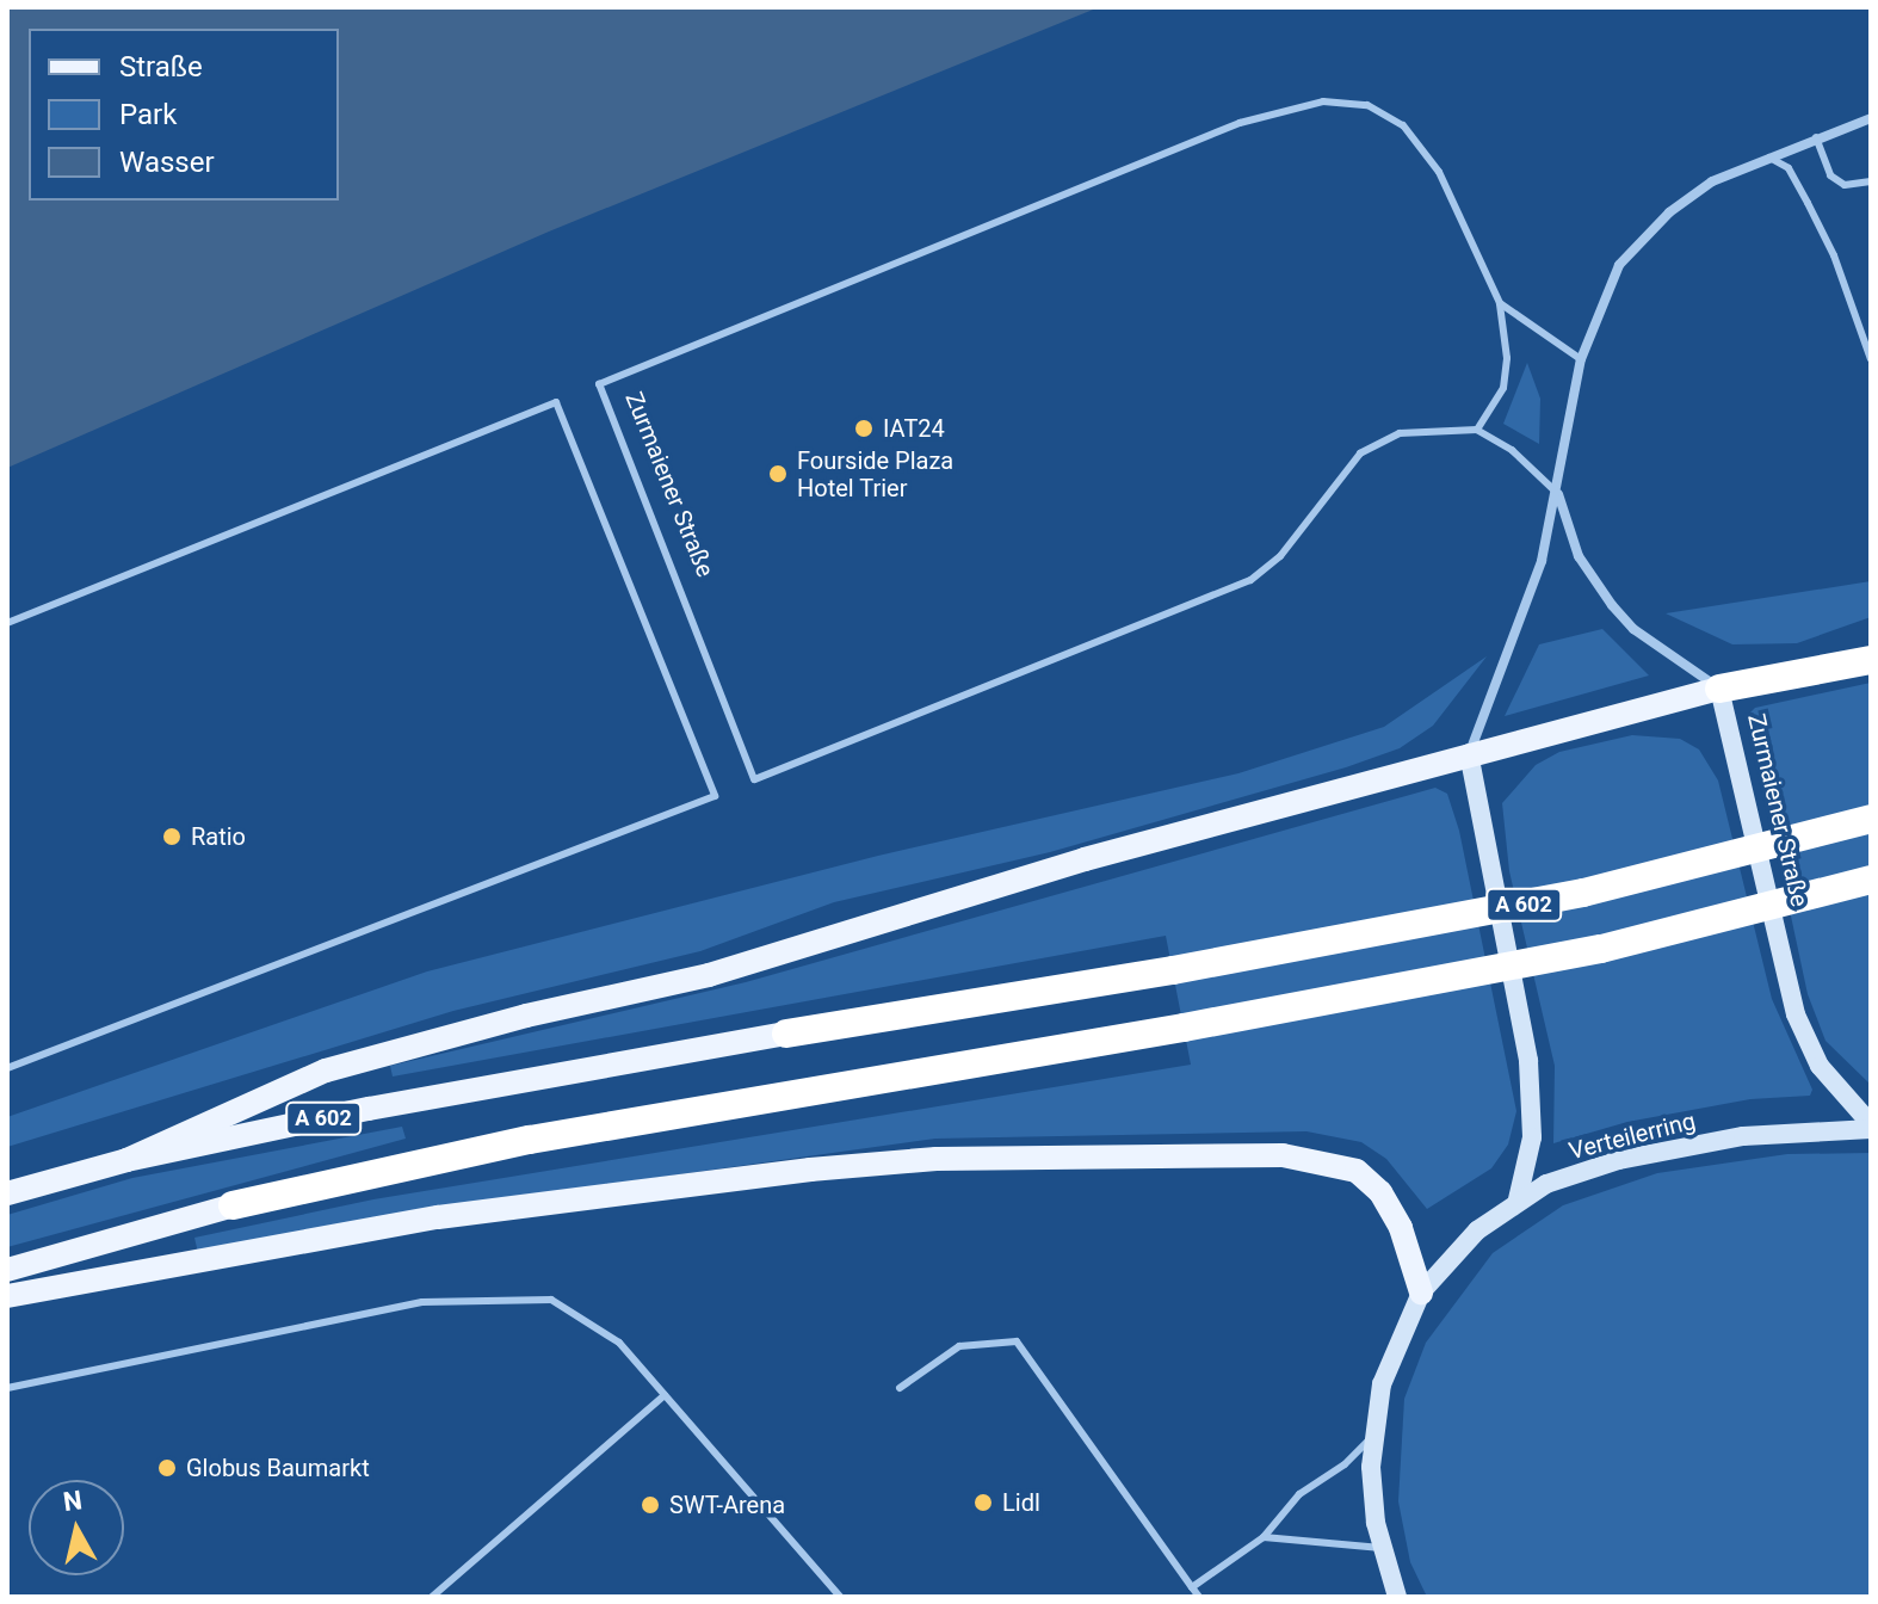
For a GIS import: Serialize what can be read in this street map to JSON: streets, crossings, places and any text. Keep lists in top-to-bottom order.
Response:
{
  "streets": {
    "highway": ["A 602"],
    "main road": ["Zurmaiener Straße", "Verteilerring"]
  },
  "crossings": [
    ["Zurmaiener Straße", "Verteilerring"]
  ],
  "places": [
    "IAT24",
    "Fourside Plaza Hotel Trier",
    "Ratio",
    "Globus Baumarkt",
    "Lidl",
    "SWT-Arena"
  ],
  "legend": ["Straße", "Park", "Wasser"],
  "north": "top"
}
